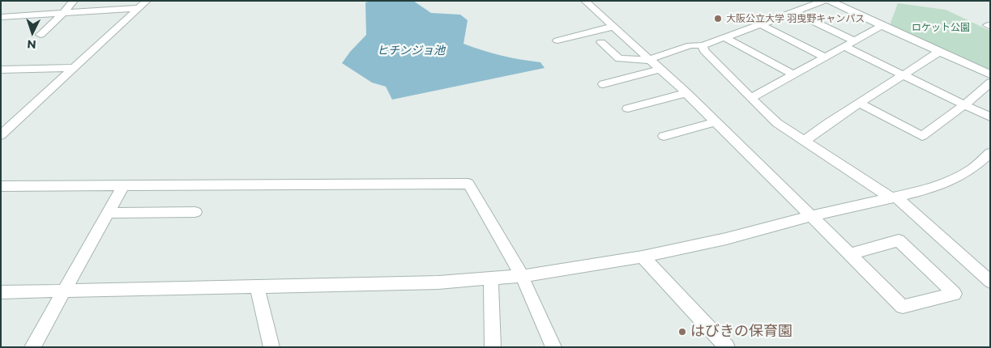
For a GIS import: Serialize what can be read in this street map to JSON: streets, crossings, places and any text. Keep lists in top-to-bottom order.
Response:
{
  "water": ["ヒチンジョ池"],
  "parks": ["ロケット公園"],
  "places": ["大阪公立大学 羽曳野キャンパス", "はびきの保育園"],
  "north": "bottom"
}
